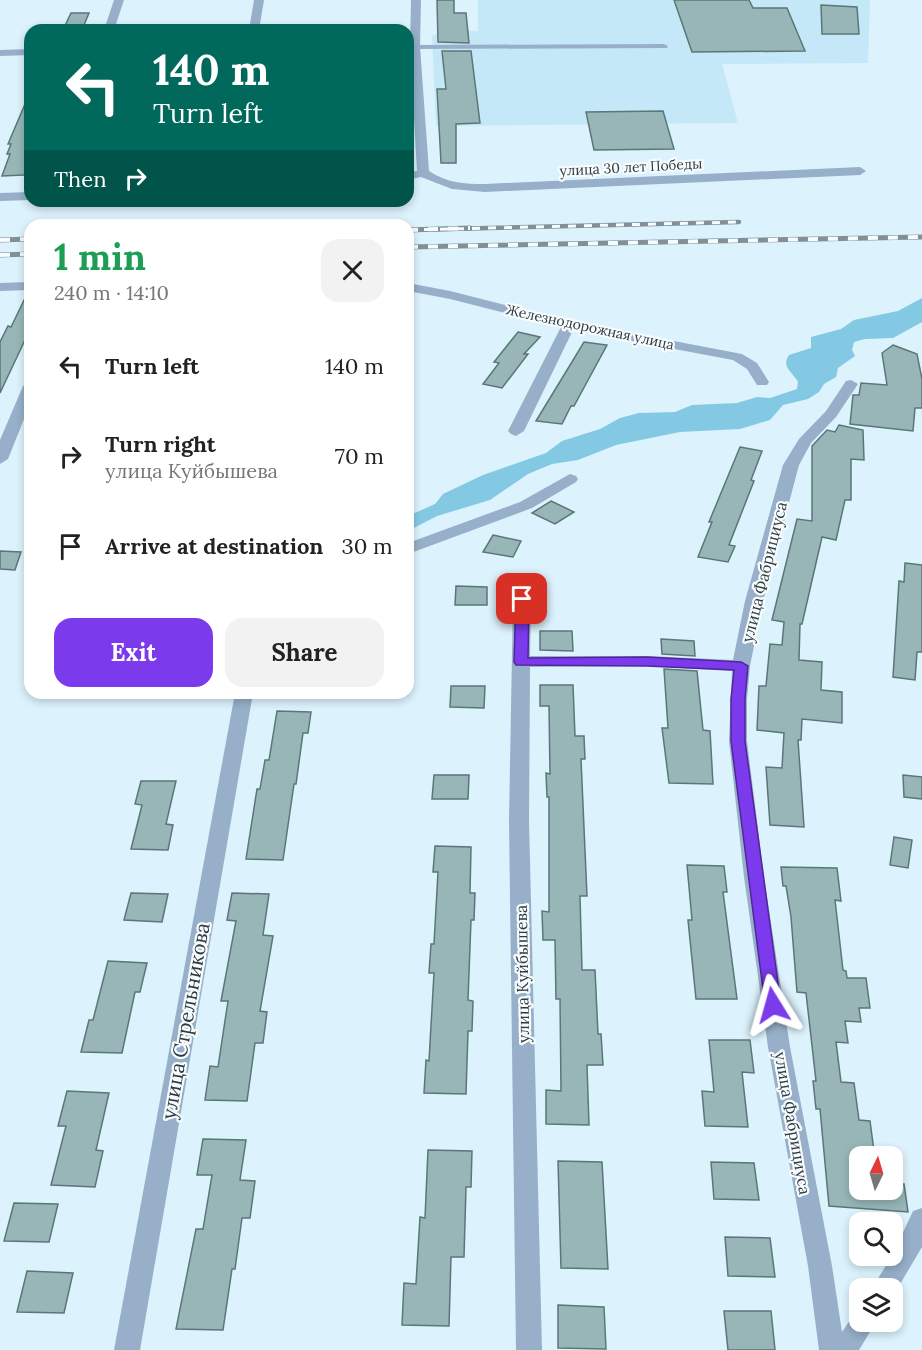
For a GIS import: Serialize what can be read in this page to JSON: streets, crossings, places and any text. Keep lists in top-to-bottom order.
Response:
{
  "streets": {
    "street": [
      "улица 30 лет Победы",
      "Железнодорожная улица",
      "улица Фабрициуса",
      "улица Куйбышева",
      "улица Стрельникова"
    ]
  },
  "north": "top",
  "page": {
    "turn": ["140 m", "Turn left"],
    "then": "Then",
    "heading": ["1 min", "240 m · 14:10"],
    "list": [
      {
        "name": "Turn left",
        "value": "140 m"
      },
      {
        "name": "Turn right",
        "note": "улица Куйбышева",
        "value": "70 m"
      },
      {
        "name": "Arrive at destination",
        "value": "30 m"
      }
    ],
    "buttons": ["Exit", "Share"]
  }
}
